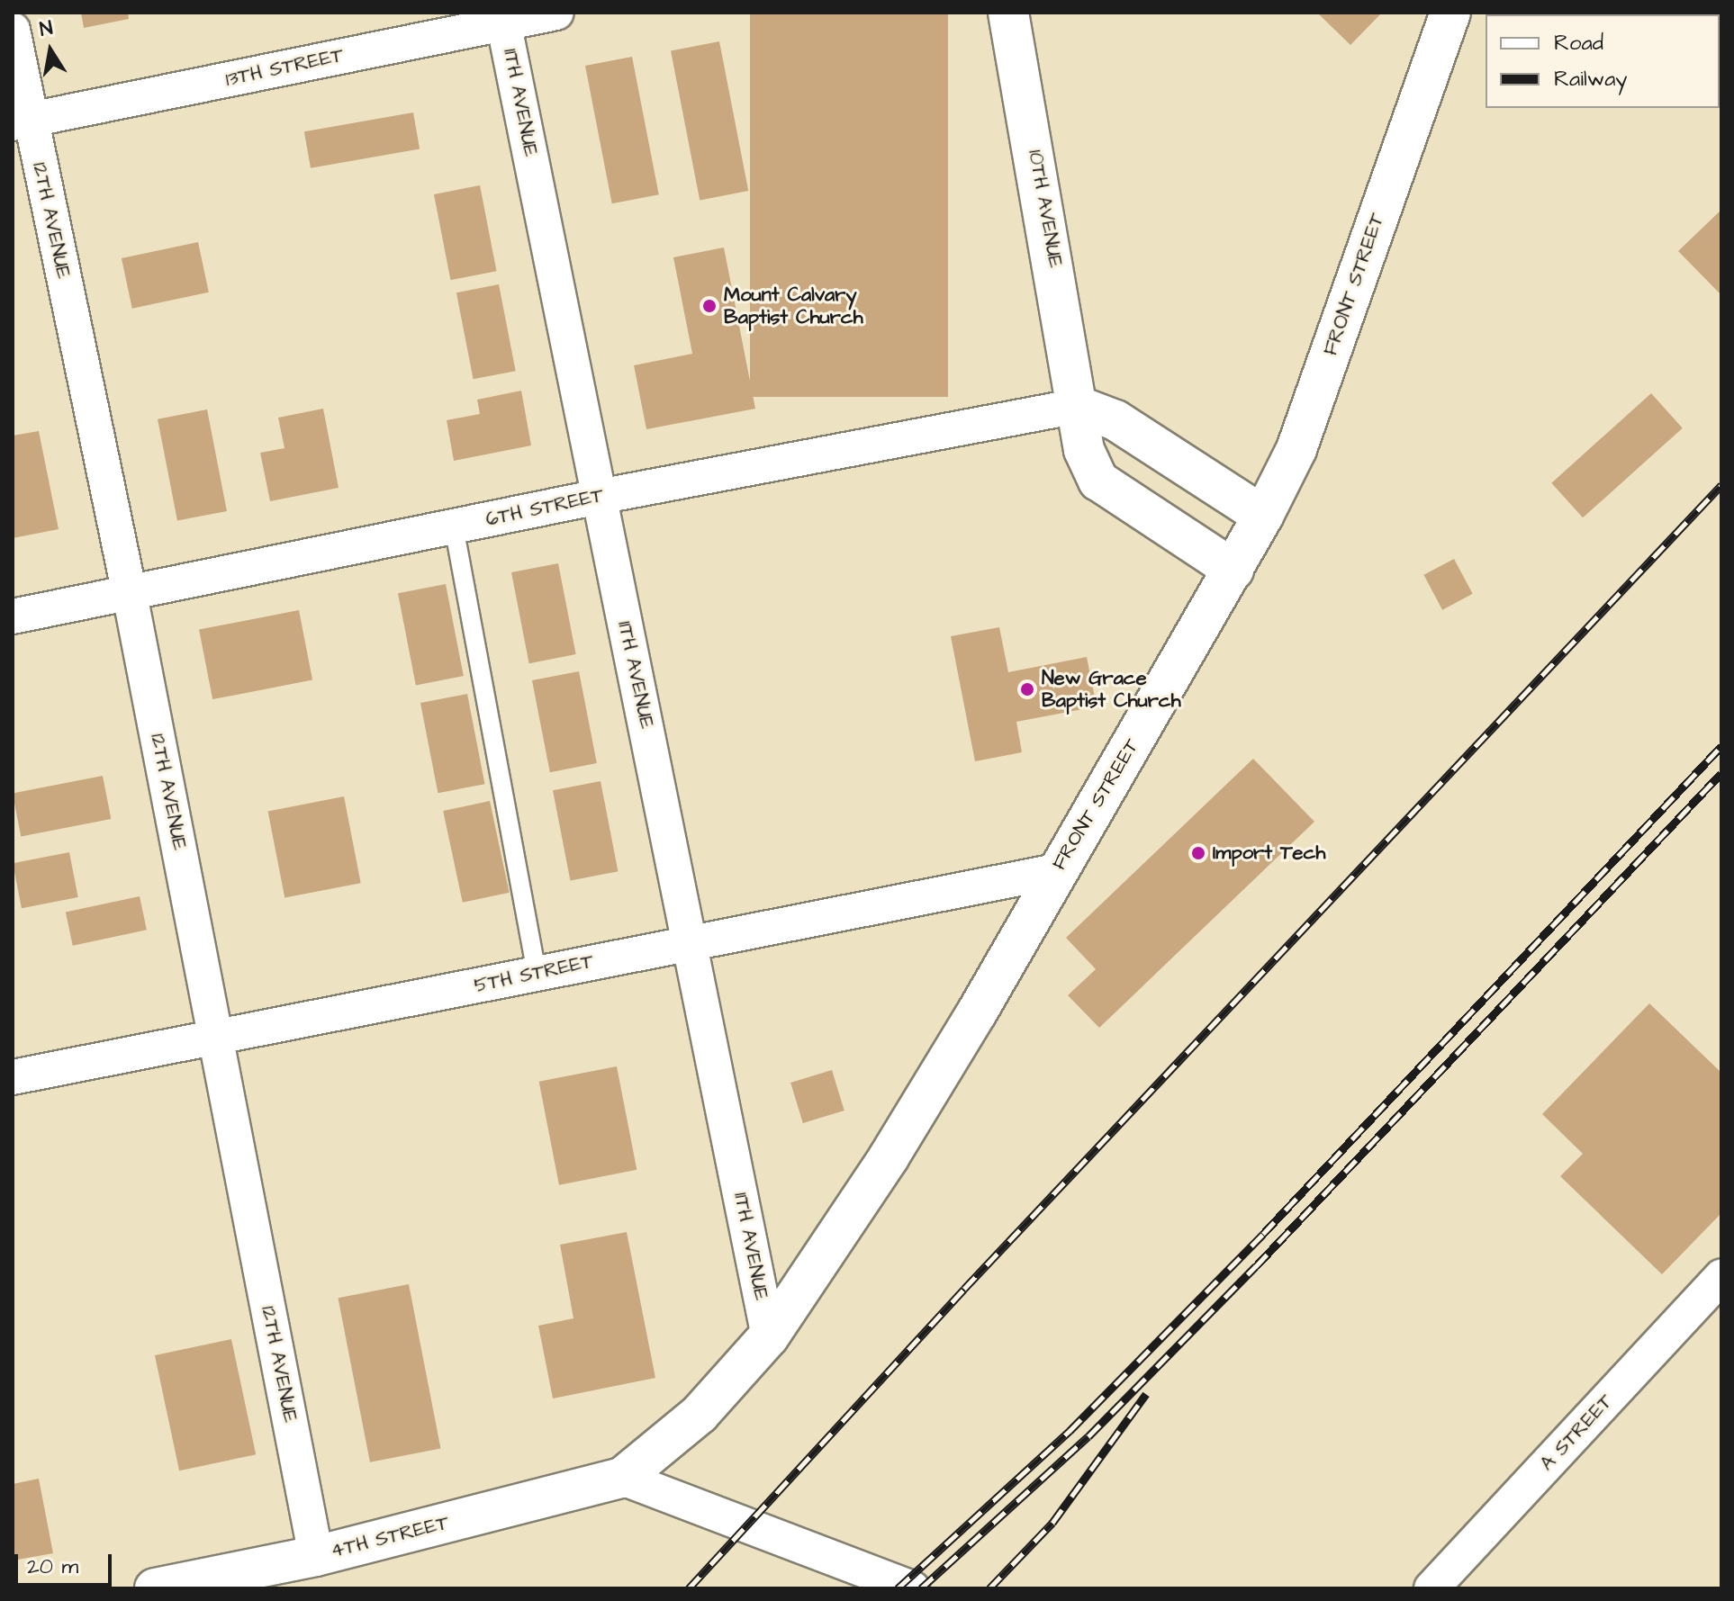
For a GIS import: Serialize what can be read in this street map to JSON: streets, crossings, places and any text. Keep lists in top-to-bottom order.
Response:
{
  "streets": {
    "main road": ["10TH AVENUE", "FRONT STREET", "4TH STREET"],
    "street": [
      "13TH STREET",
      "11TH AVENUE",
      "12TH AVENUE",
      "6TH STREET",
      "5TH STREET",
      "A STREET"
    ]
  },
  "crossings": [
    ["13TH STREET", "11TH AVENUE"],
    ["13TH STREET", "12TH AVENUE"],
    ["11TH AVENUE", "FRONT STREET"],
    ["11TH AVENUE", "6TH STREET"],
    ["11TH AVENUE", "5TH STREET"],
    ["10TH AVENUE", "FRONT STREET"],
    ["10TH AVENUE", "6TH STREET"],
    ["12TH AVENUE", "6TH STREET"],
    ["12TH AVENUE", "5TH STREET"],
    ["12TH AVENUE", "4TH STREET"],
    ["FRONT STREET", "5TH STREET"],
    ["FRONT STREET", "4TH STREET"]
  ],
  "places": ["Mount Calvary Baptist Church", "New Grace Baptist Church", "Import Tech"],
  "legend": ["Road", "Railway"],
  "scale_bar": "20 m",
  "north": "top"
}
